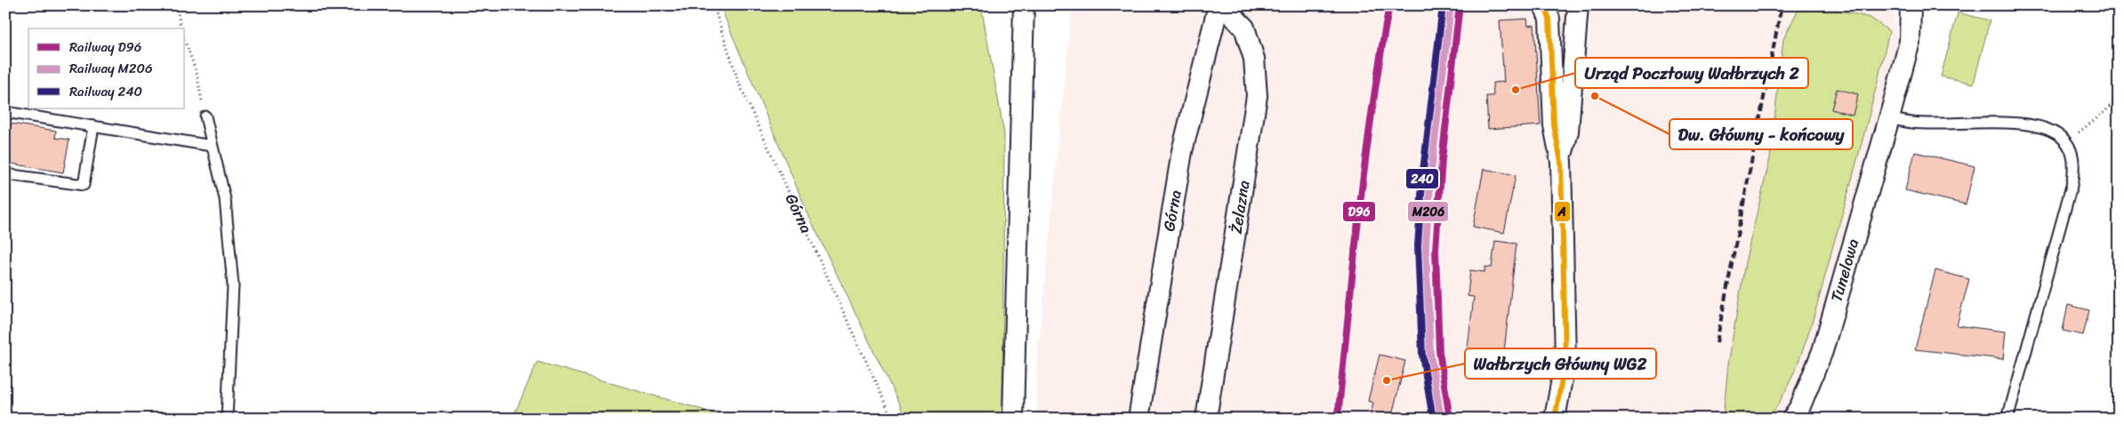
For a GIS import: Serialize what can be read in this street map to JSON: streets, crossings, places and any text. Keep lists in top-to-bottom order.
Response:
{
  "streets": {
    "street": ["Żelazna", "Górna", "Tunelowa"]
  },
  "places": ["Urząd Pocztowy Wałbrzych 2", "Dw. Główny - końcowy", "Wałbrzych Główny WG2"],
  "lines": [
    "rail line D96",
    "rail line 240",
    "transit line A",
    "rail line M206"
  ],
  "legend": ["Railway D96", "Railway M206", "Railway 240"]
}
